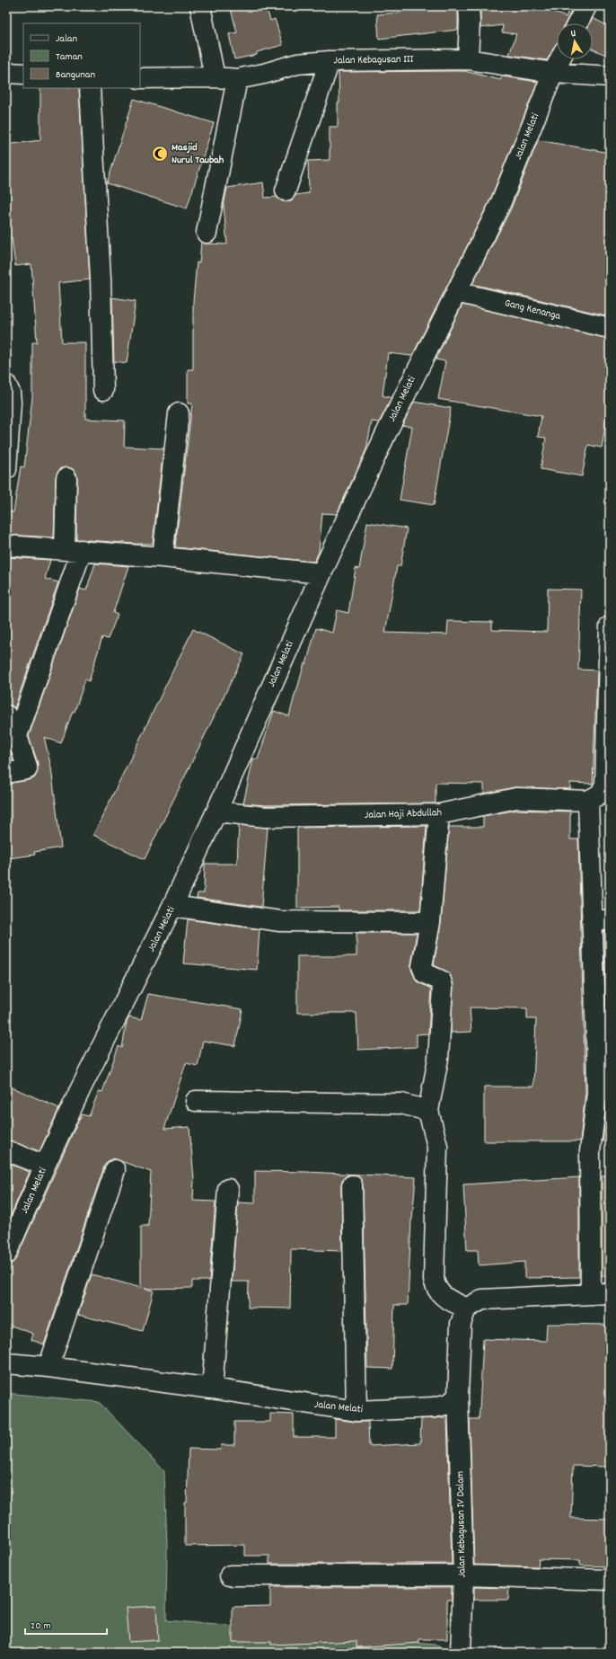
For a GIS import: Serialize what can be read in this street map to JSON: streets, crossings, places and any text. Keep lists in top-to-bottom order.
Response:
{
  "streets": {
    "street": [
      "Jalan Kebagusan III",
      "Jalan Melati",
      "Gang Kenanga",
      "Jalan Haji Abdullah",
      "Jalan Kebagusan IV Dalam"
    ]
  },
  "crossings": [
    ["Jalan Kebagusan III", "Jalan Melati"],
    ["Jalan Melati", "Gang Kenanga"],
    ["Jalan Melati", "Jalan Haji Abdullah"],
    ["Jalan Melati", "Jalan Kebagusan IV Dalam"]
  ],
  "places": {
    "mosque": ["Masjid Nurul Taubah"]
  },
  "legend": ["Jalan", "Taman", "Bangunan"],
  "scale_bar": "20 m",
  "north": "top"
}
